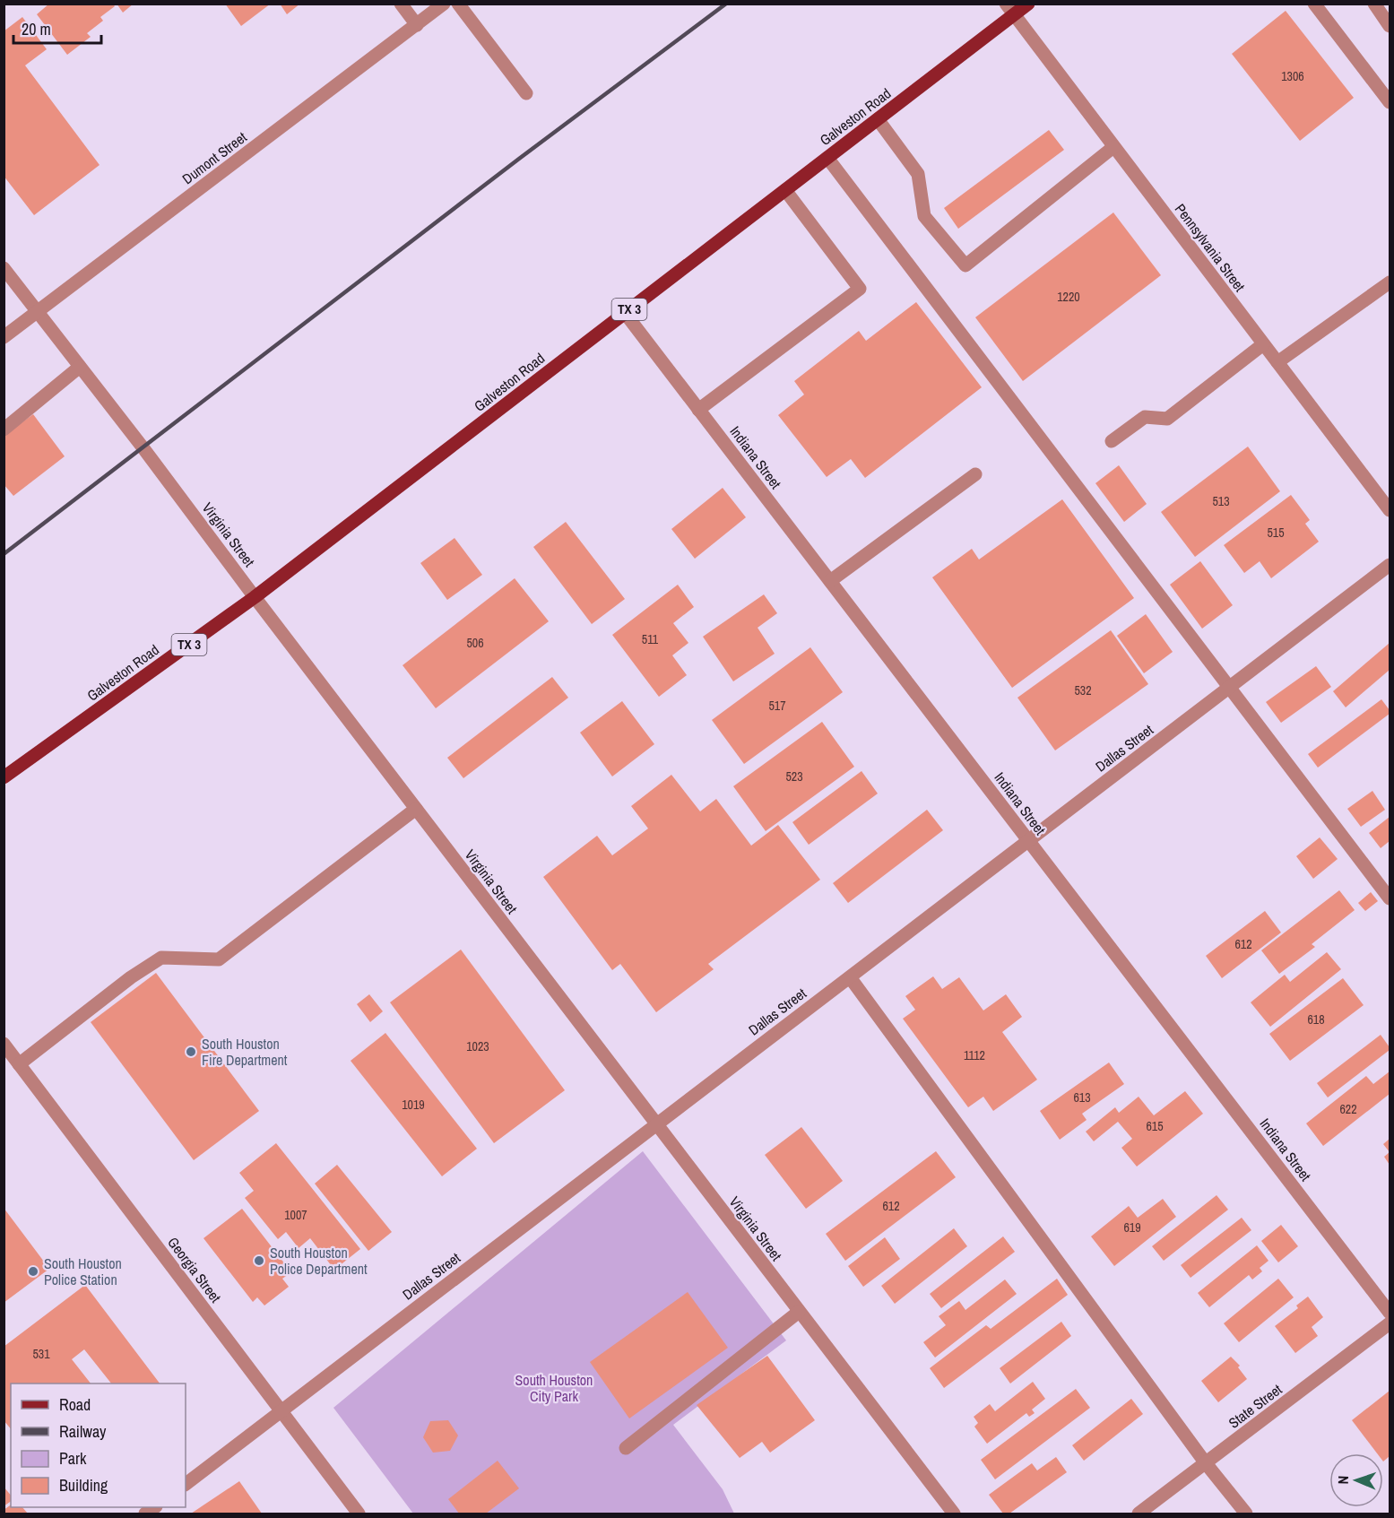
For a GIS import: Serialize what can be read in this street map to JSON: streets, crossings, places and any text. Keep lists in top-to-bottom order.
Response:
{
  "streets": {
    "main road": ["Galveston Road", "TX 3"],
    "street": [
      "Dumont Street",
      "Pennsylvania Street",
      "Indiana Street",
      "Virginia Street",
      "Dallas Street",
      "Georgia Street",
      "State Street"
    ]
  },
  "crossings": [
    ["Galveston Road", "Pennsylvania Street"],
    ["Galveston Road", "Indiana Street"],
    ["Galveston Road", "Virginia Street"],
    ["Dumont Street", "Virginia Street"],
    ["Indiana Street", "Dallas Street"],
    ["Virginia Street", "Dallas Street"],
    ["Dallas Street", "Georgia Street"]
  ],
  "parks": ["South Houston City Park"],
  "places": ["South Houston Fire Department", "South Houston Police Department", "South Houston Police Station"],
  "house_numbers": [
    "1306",
    "1220",
    "513",
    "515",
    "511",
    "506",
    "532",
    "517",
    "523",
    "612",
    "618",
    "1023",
    "1112",
    "613",
    "1019",
    "622",
    "615",
    "612",
    "1007",
    "619",
    "531"
  ],
  "legend": [
    "Road",
    "Railway",
    "Park",
    "Building"
  ],
  "scale_bar": "20 m",
  "north": "left"
}
